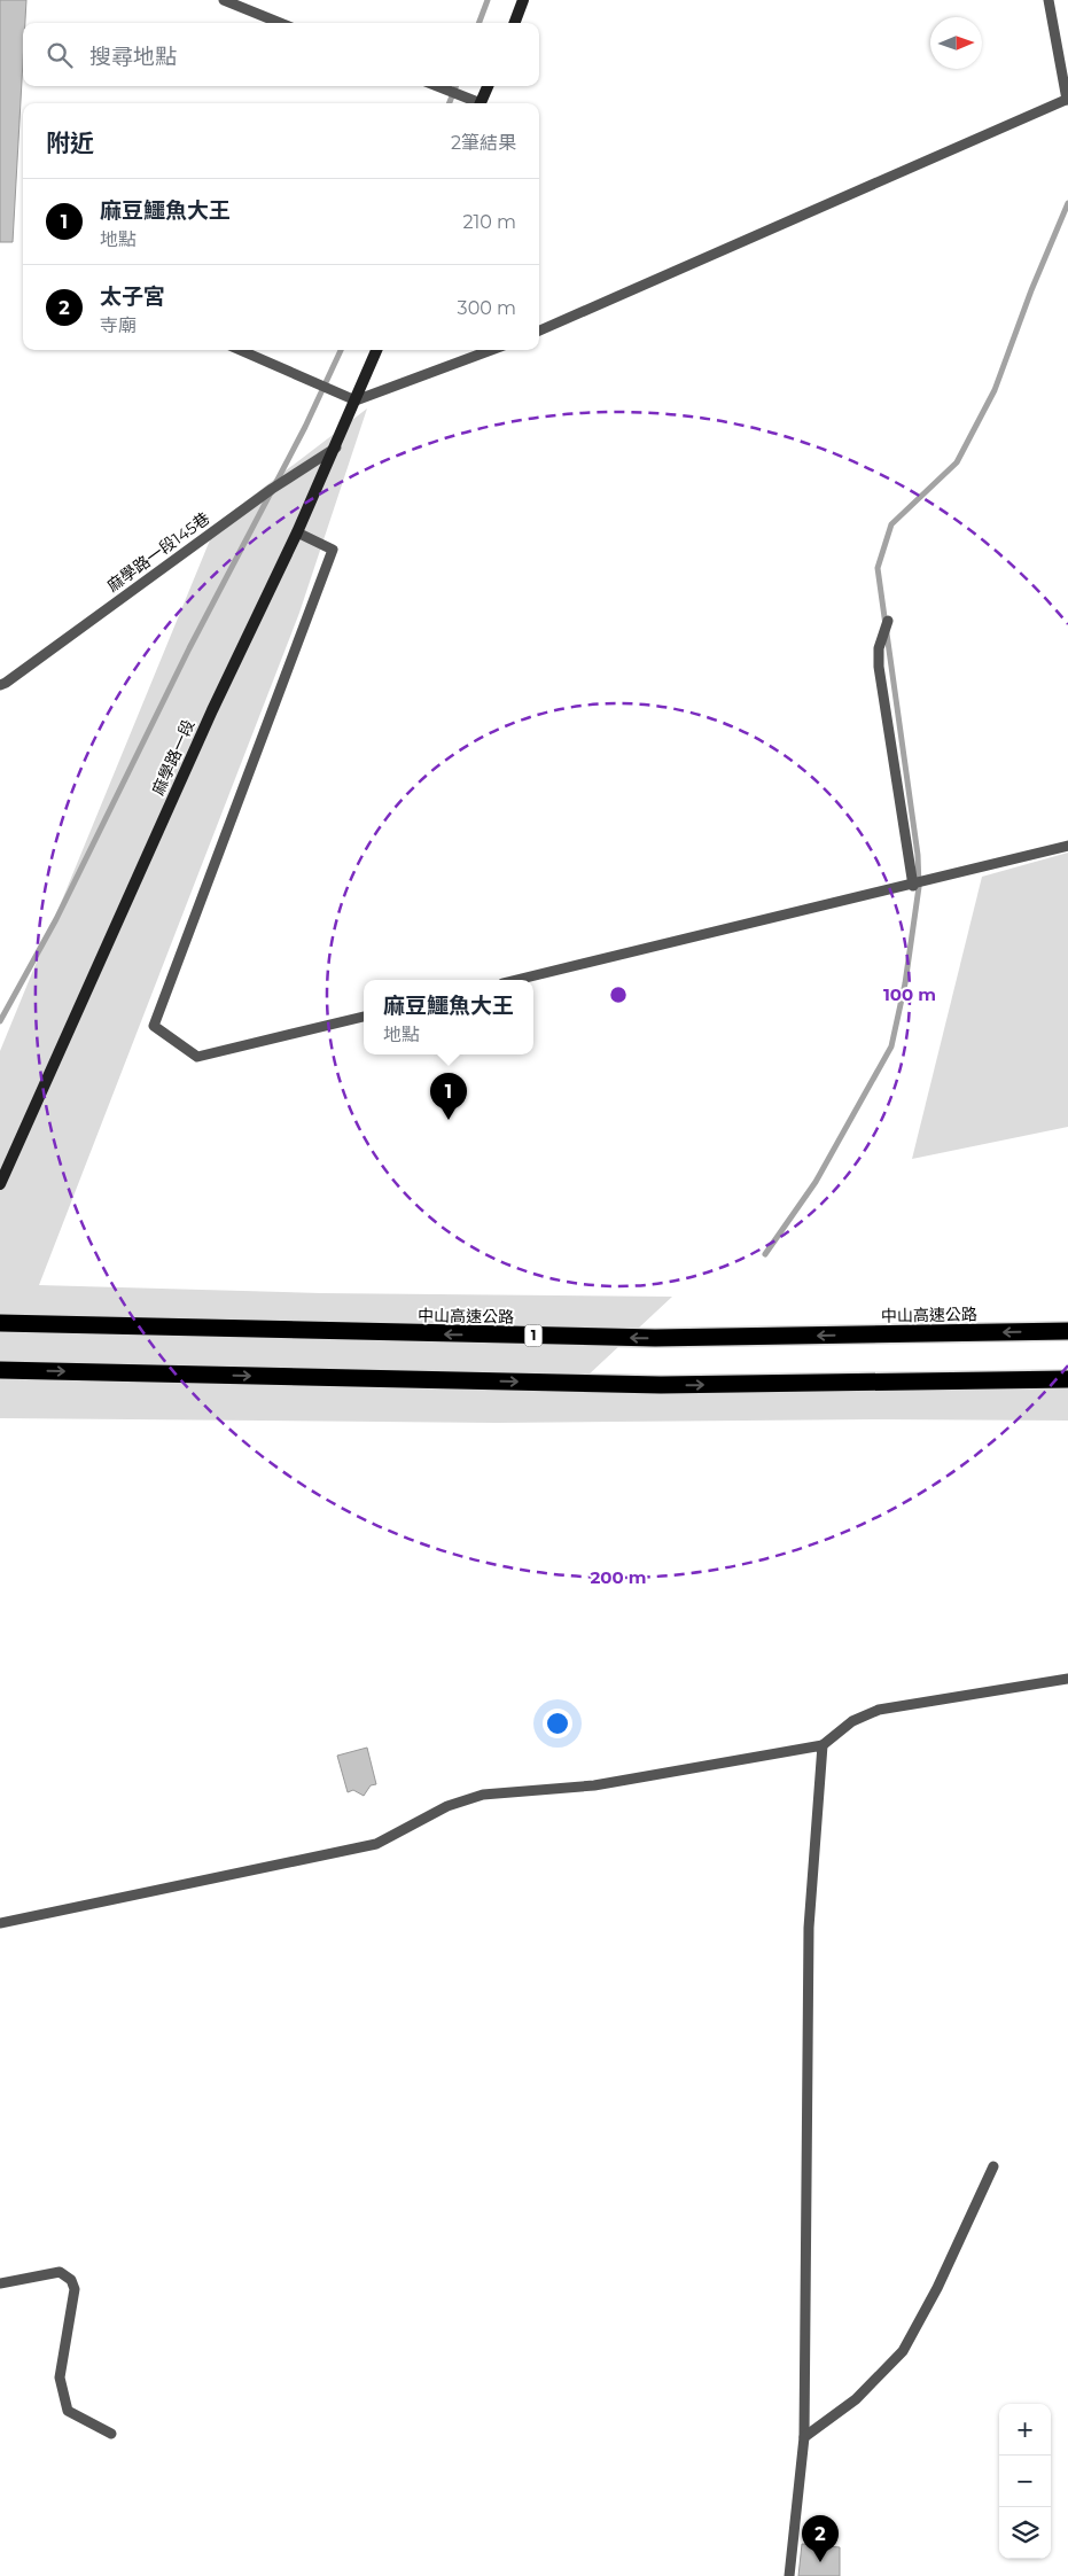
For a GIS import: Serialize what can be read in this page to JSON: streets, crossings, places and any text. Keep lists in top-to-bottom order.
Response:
{
  "streets": {
    "highway": ["中山高速公路", "1"],
    "main road": ["麻學路一段"],
    "lane": ["麻學路一段145巷"]
  },
  "crossings": [
    ["麻學路一段145巷", "麻學路一段"]
  ],
  "north": "right",
  "page": {
    "search": "搜尋地點",
    "heading": ["附近", "2筆結果"],
    "list": [
      {
        "mark": "1",
        "name": "麻豆鱷魚大王",
        "note": "地點",
        "value": "210 m"
      },
      {
        "mark": "2",
        "name": "太子宮",
        "note": "寺廟",
        "value": "300 m"
      }
    ],
    "popup": ["麻豆鱷魚大王", "地點"],
    "pins": ["1", "2"],
    "map_buttons": ["+", "−"]
  },
  "rings": ["100 m", "200 m"]
}
